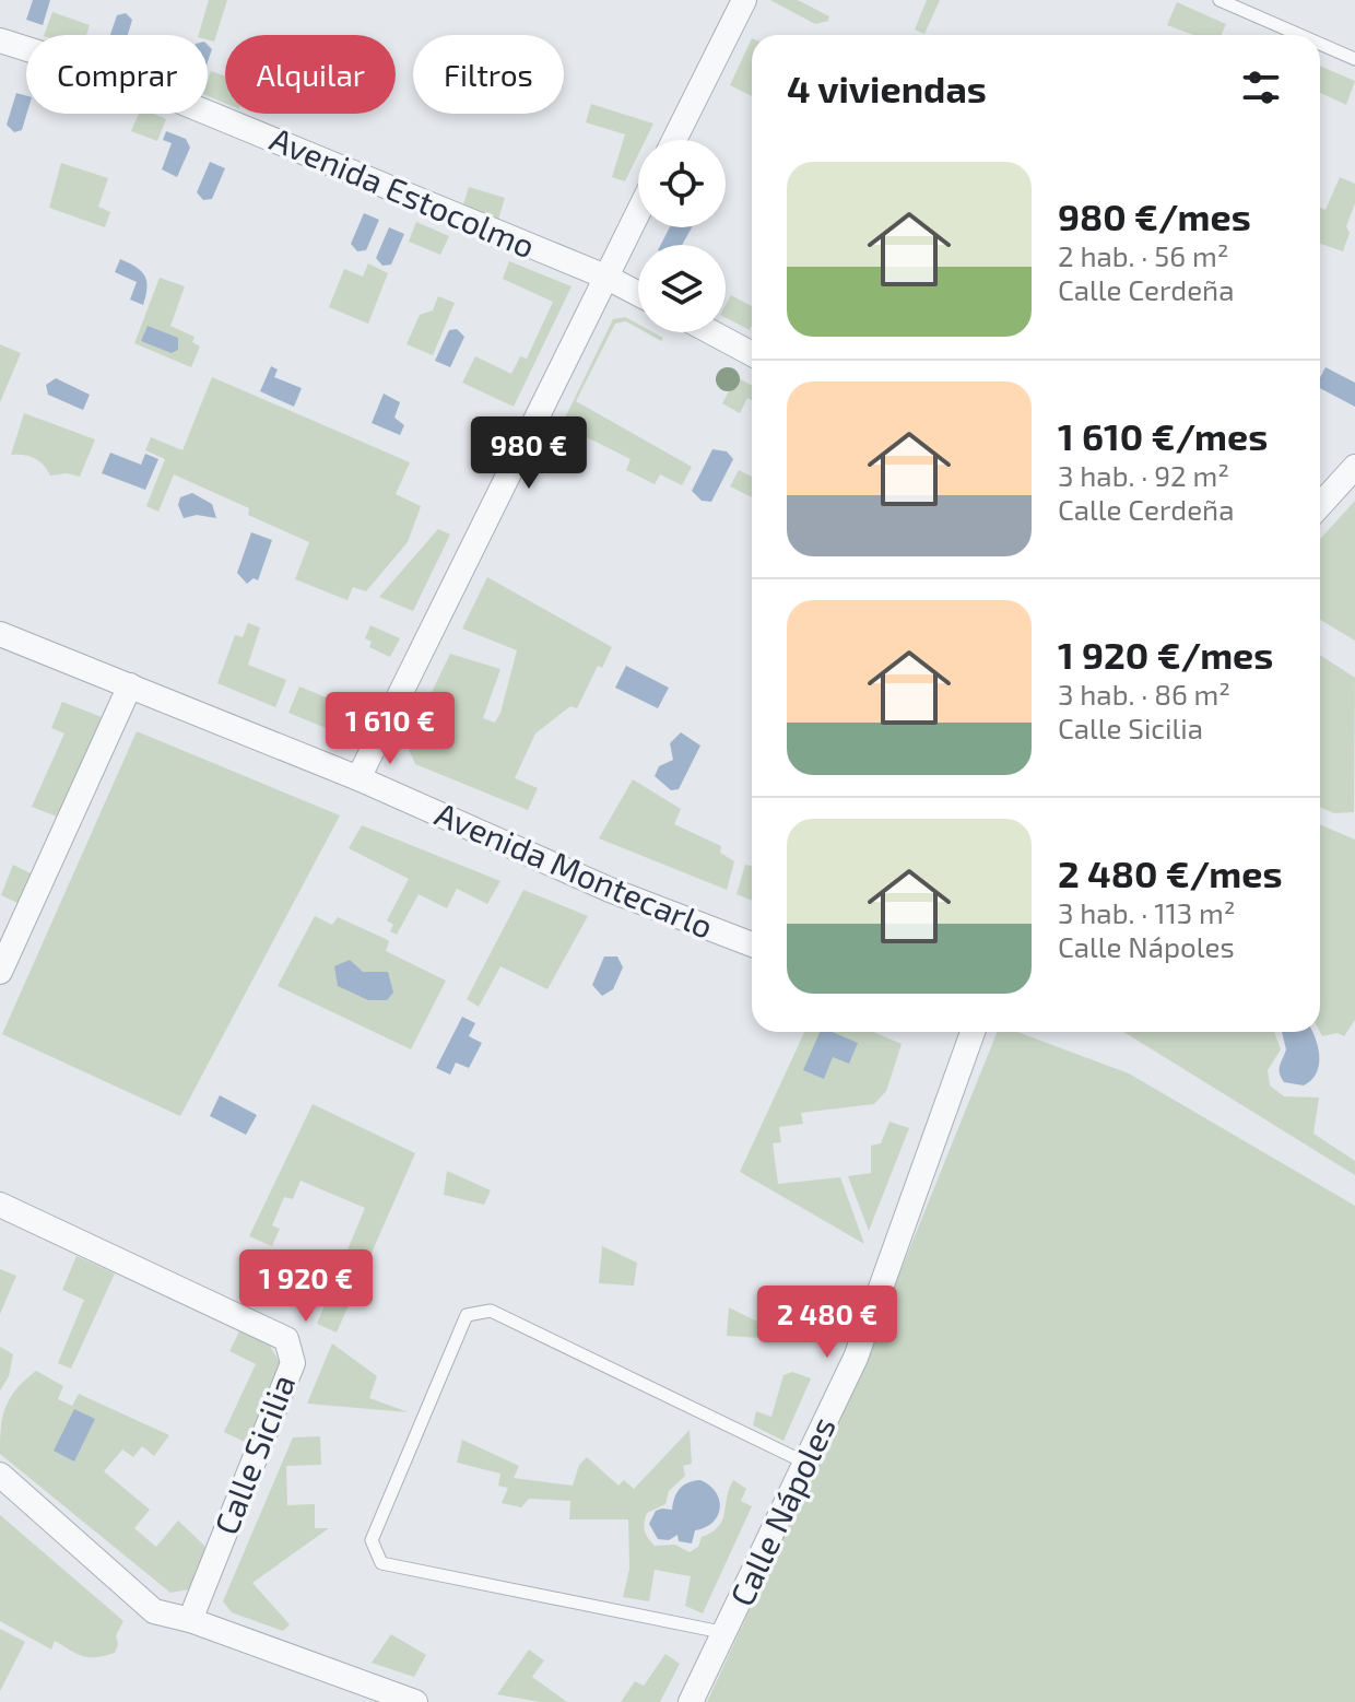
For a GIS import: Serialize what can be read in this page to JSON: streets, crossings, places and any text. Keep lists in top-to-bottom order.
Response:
{
  "streets": {
    "street": [
      "Avenida Estocolmo",
      "Avenida Montecarlo",
      "Calle Sicilia",
      "Calle Nápoles"
    ]
  },
  "page": {
    "chip": ["Comprar", "Alquilar", "Filtros"],
    "heading": "4 viviendas",
    "list": [
      {
        "name": "980 €/mes",
        "note": "2 hab. · 56 m² · Calle Cerdeña"
      },
      {
        "name": "1 610 €/mes",
        "note": "3 hab. · 92 m² · Calle Cerdeña"
      },
      {
        "name": "1 920 €/mes",
        "note": "3 hab. · 86 m² · Calle Sicilia"
      },
      {
        "name": "2 480 €/mes",
        "note": "3 hab. · 113 m² · Calle Nápoles"
      }
    ],
    "price": [
      "980 €",
      "1 610 €",
      "1 920 €",
      "2 480 €"
    ]
  }
}
